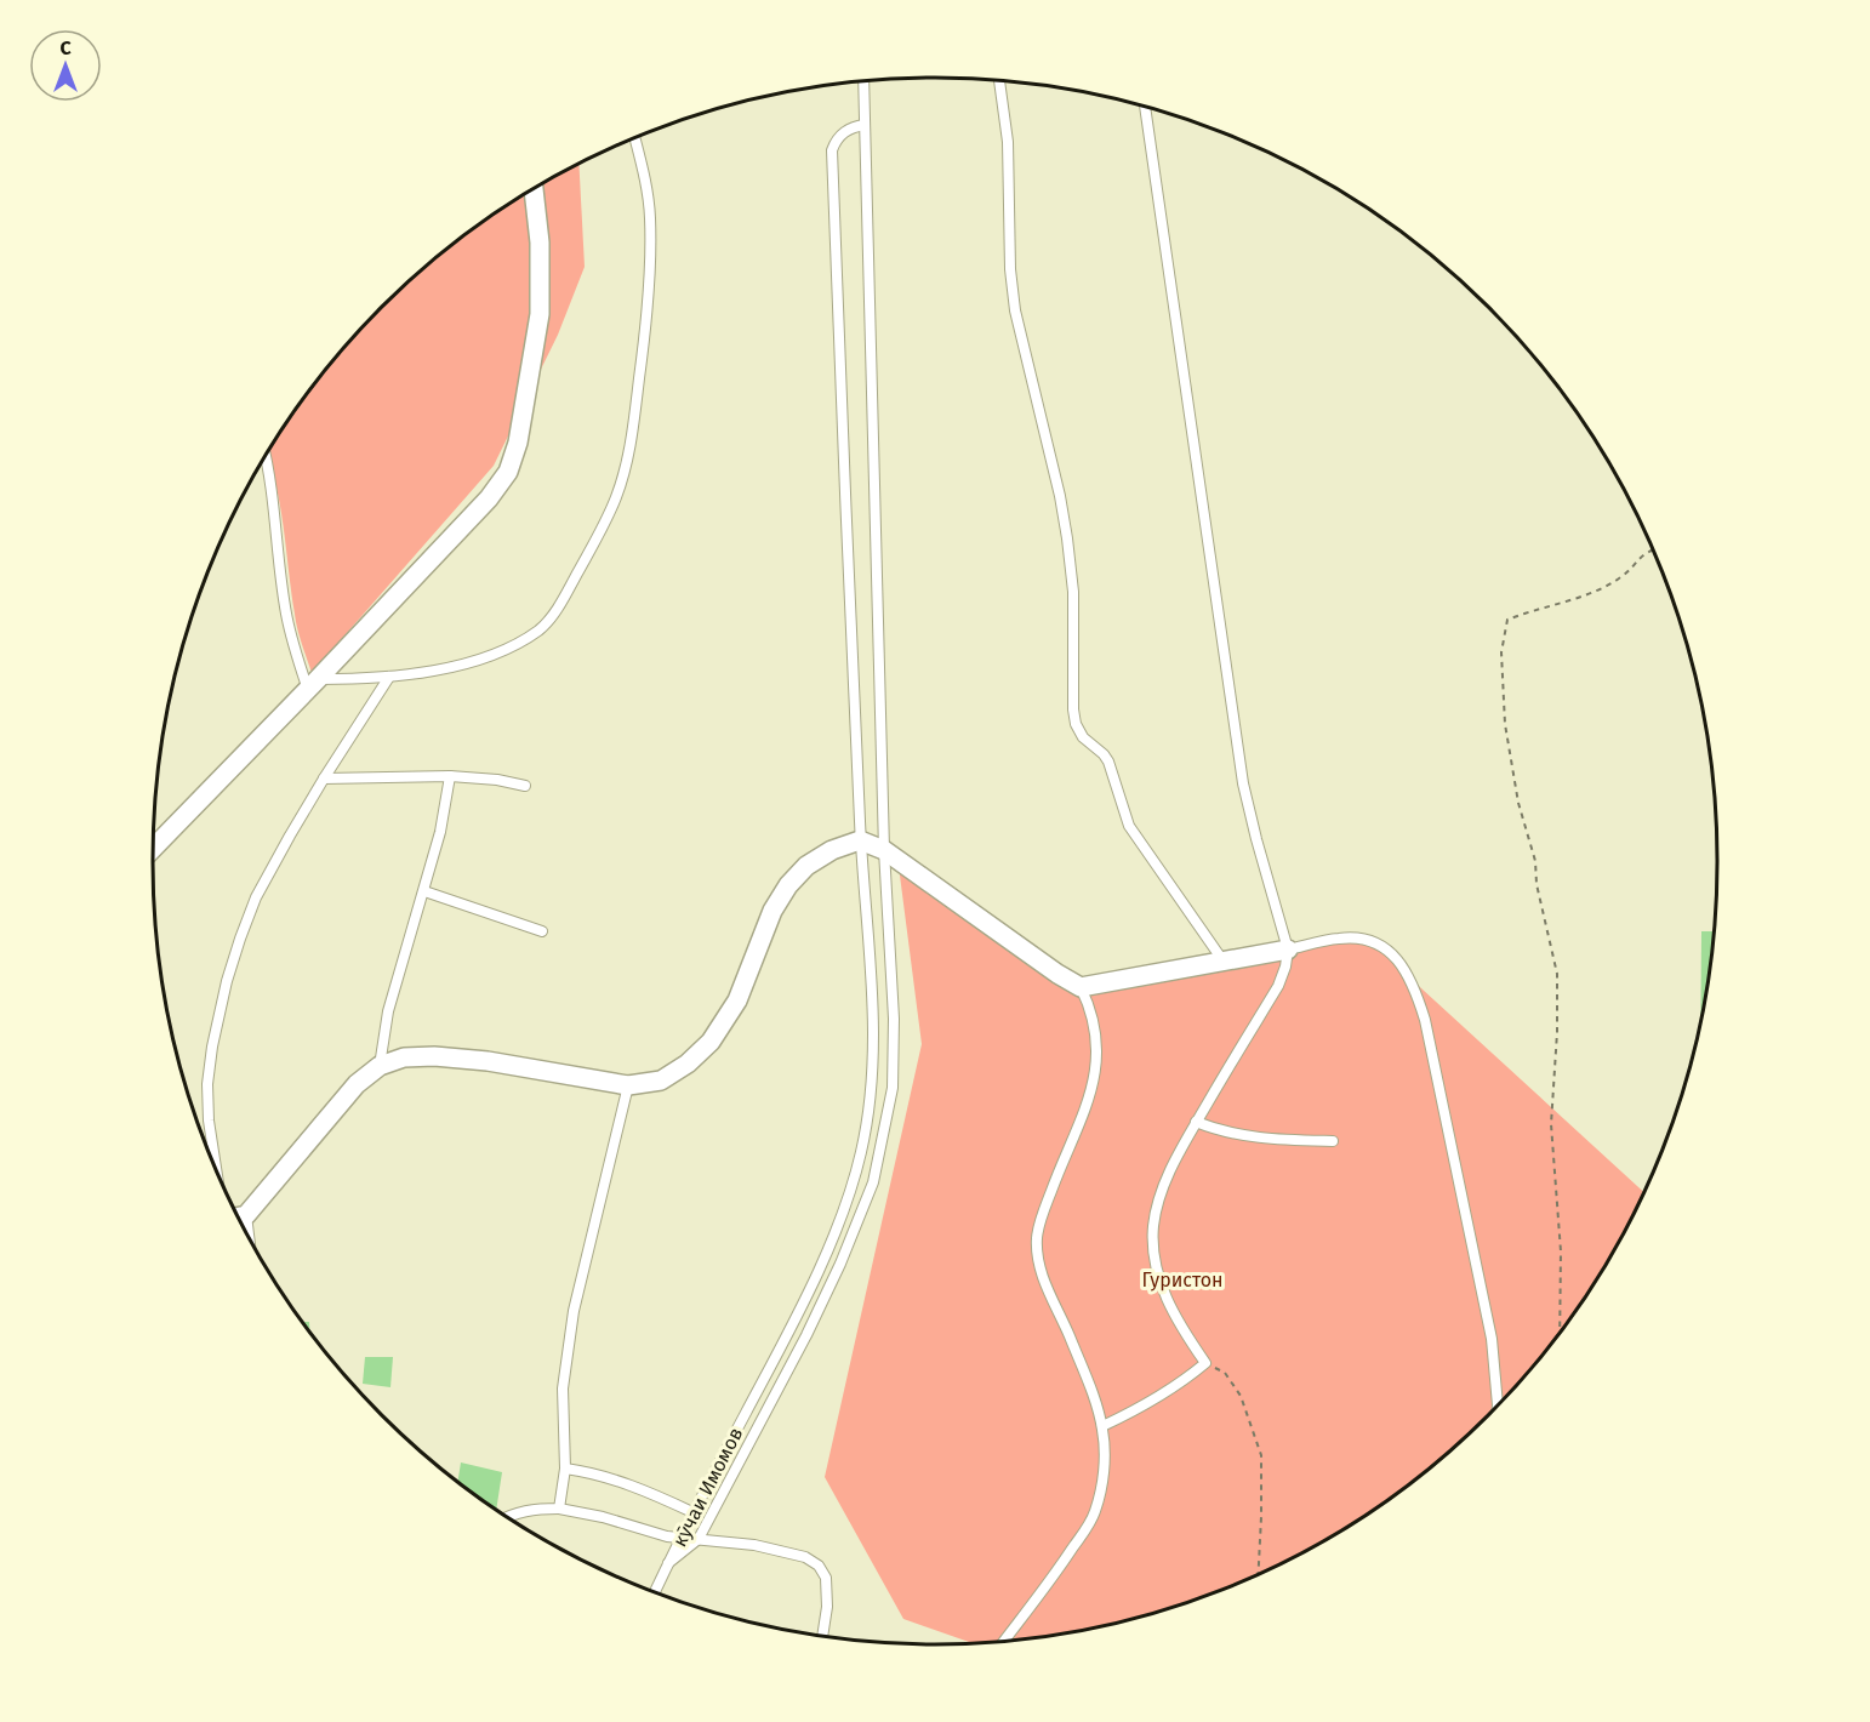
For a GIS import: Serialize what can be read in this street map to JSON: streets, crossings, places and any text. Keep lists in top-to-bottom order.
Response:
{
  "streets": {
    "lane": ["кӯчаи Имомов"]
  },
  "parks": ["Гуристон"],
  "north": "top"
}
